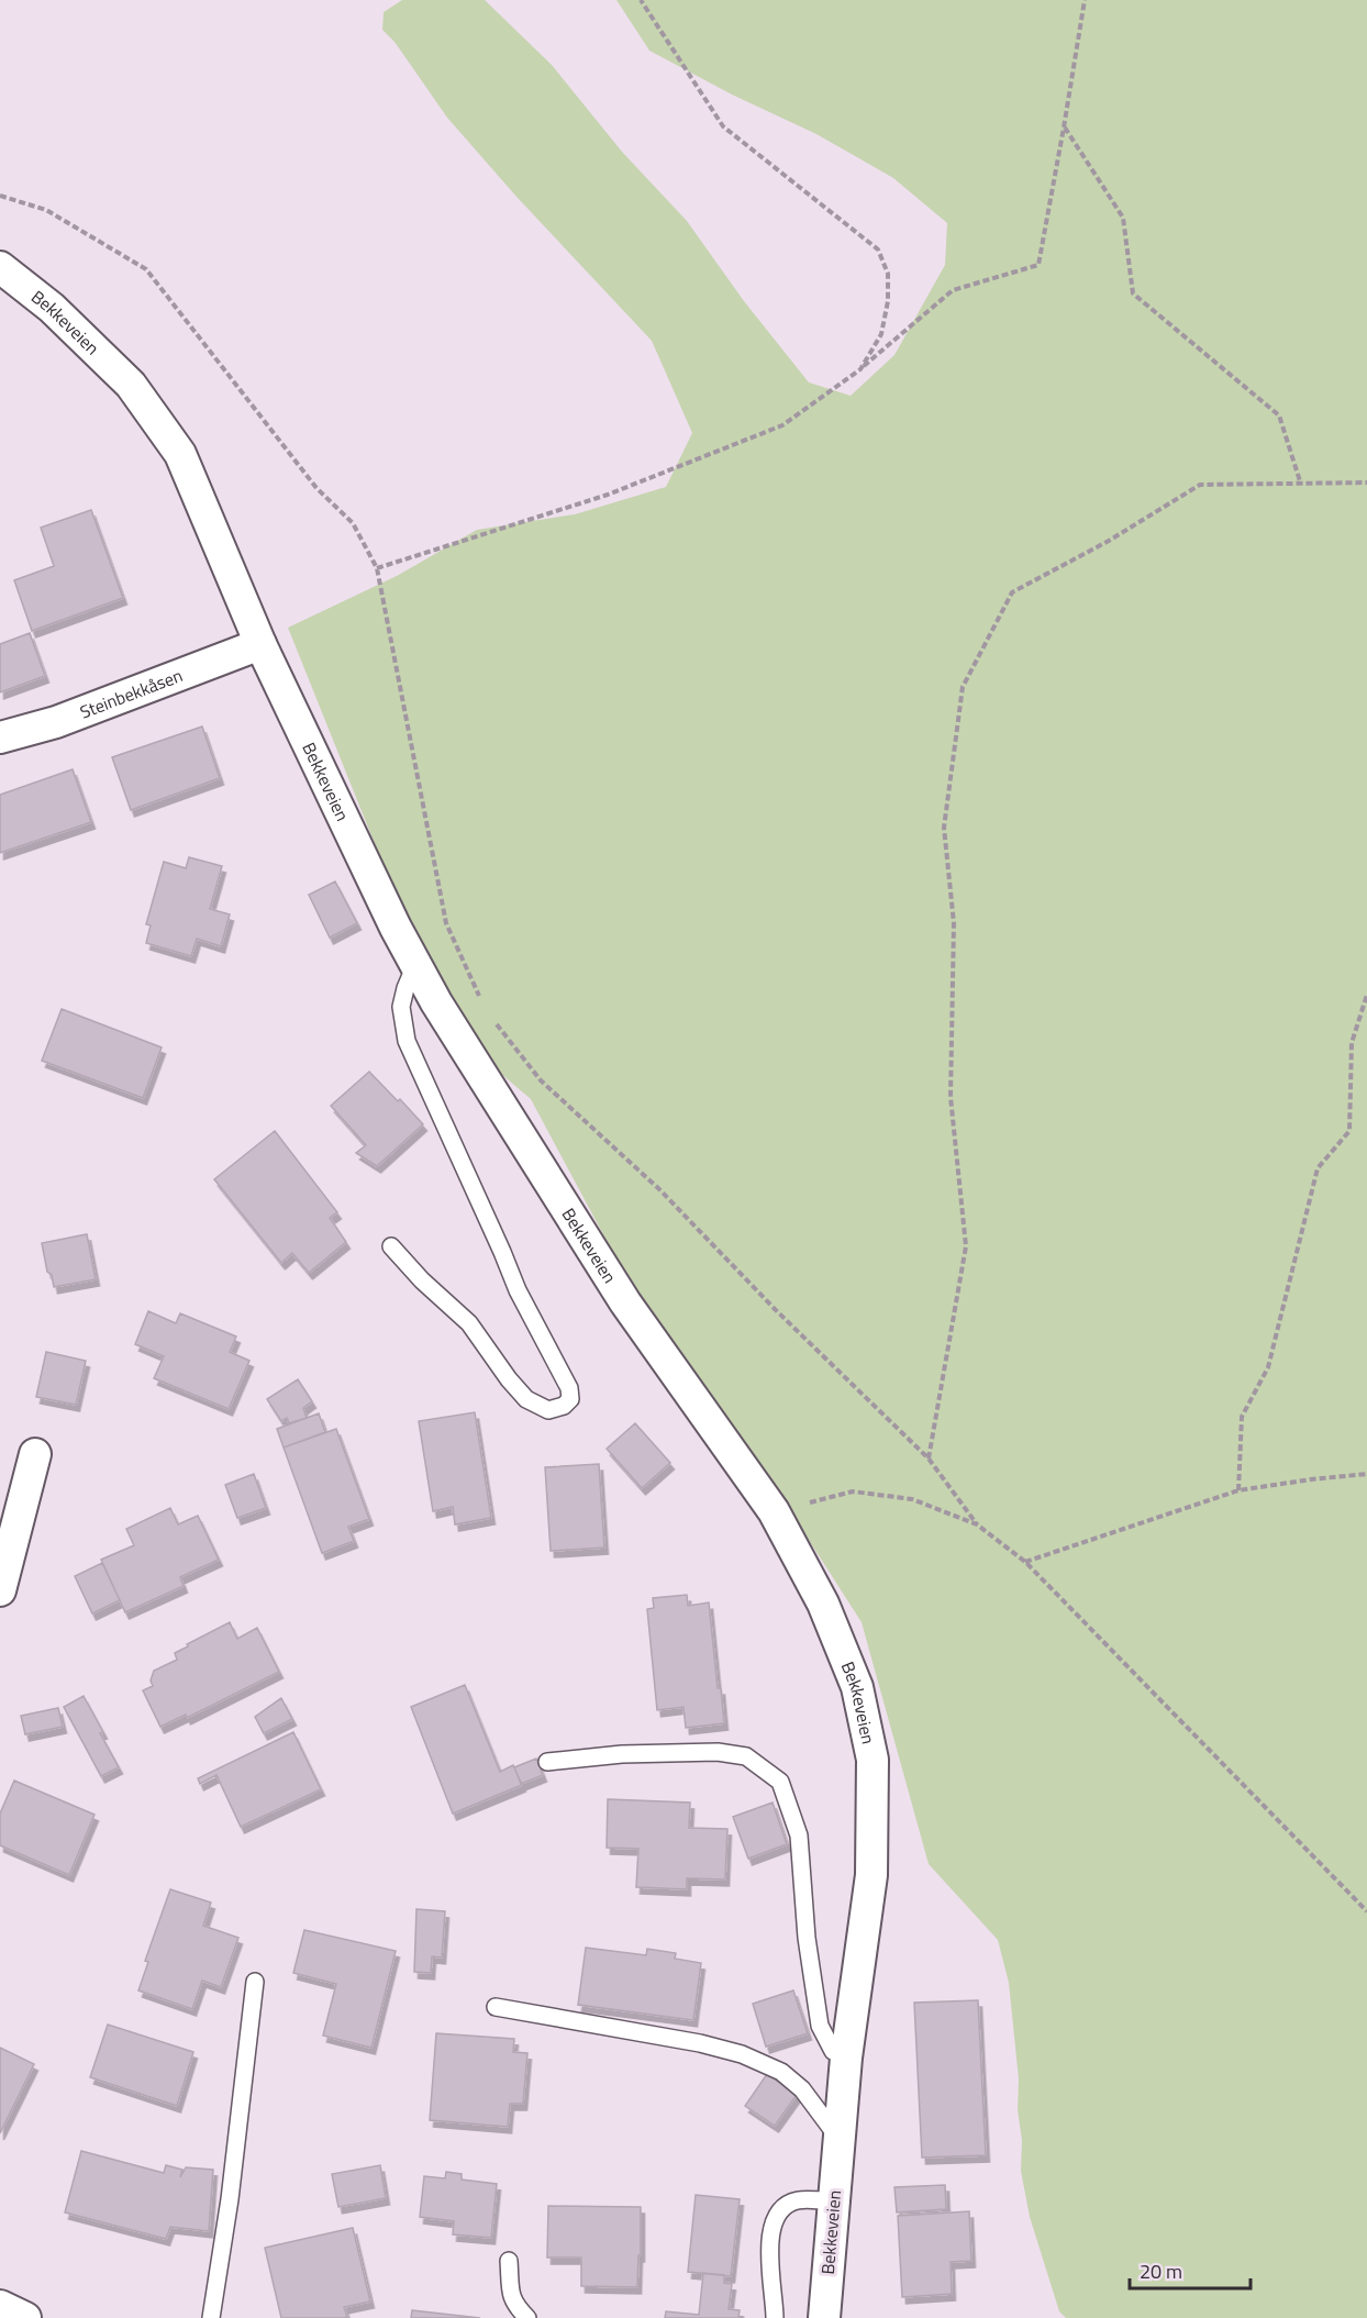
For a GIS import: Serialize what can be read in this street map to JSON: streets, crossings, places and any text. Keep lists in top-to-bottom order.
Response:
{
  "streets": {
    "street": ["Bekkeveien", "Steinbekkåsen"]
  },
  "crossings": [
    ["Bekkeveien", "Steinbekkåsen"]
  ],
  "scale_bar": "20 m"
}
